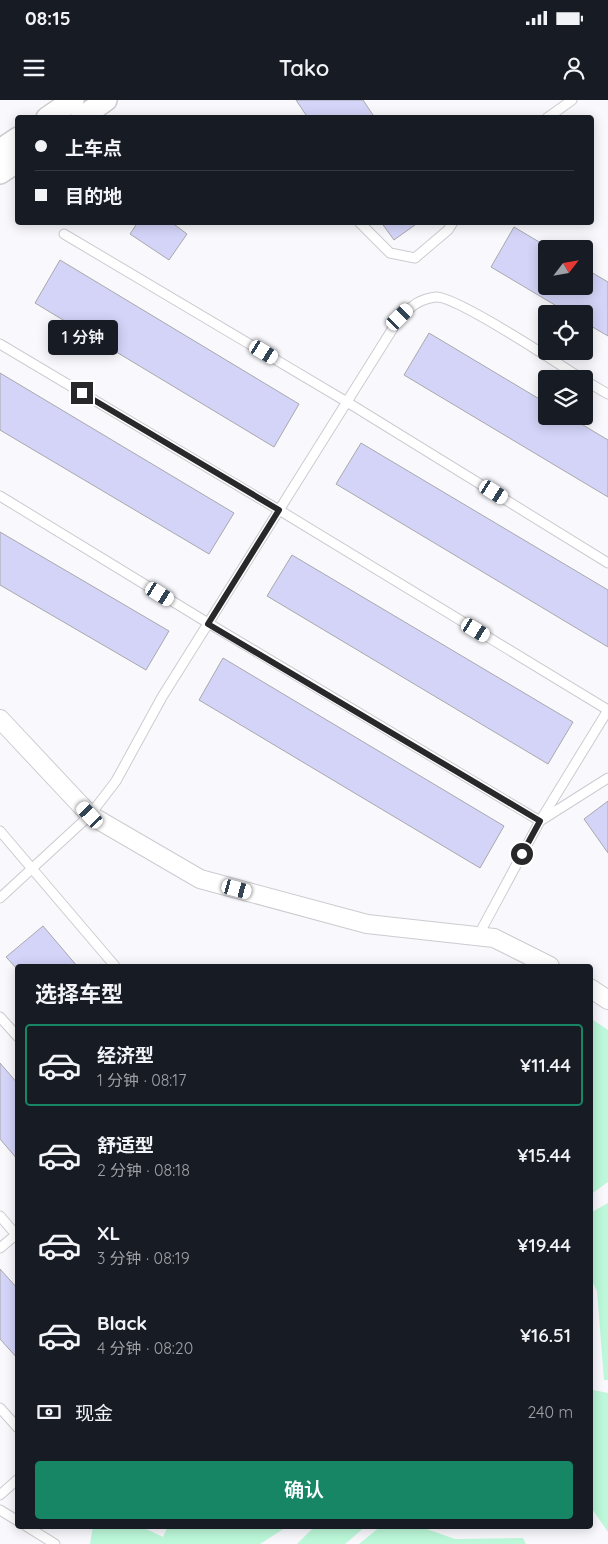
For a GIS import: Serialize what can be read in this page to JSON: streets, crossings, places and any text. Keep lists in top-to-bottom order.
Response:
{
  "north": "top right",
  "page": {
    "status": "08:15",
    "header": "Tako",
    "banner": ["上车点", "目的地"],
    "bubble": "1 分钟",
    "heading": "选择车型",
    "list": [
      {
        "name": "经济型",
        "note": "1 分钟 · 08:17",
        "value": "¥11.44"
      },
      {
        "name": "舒适型",
        "note": "2 分钟 · 08:18",
        "value": "¥15.44"
      },
      {
        "name": "XL",
        "note": "3 分钟 · 08:19",
        "value": "¥19.44"
      },
      {
        "name": "Black",
        "note": "4 分钟 · 08:20",
        "value": "¥16.51"
      }
    ],
    "pay": ["现金", "240 m"],
    "buttons": "确认"
  }
}
